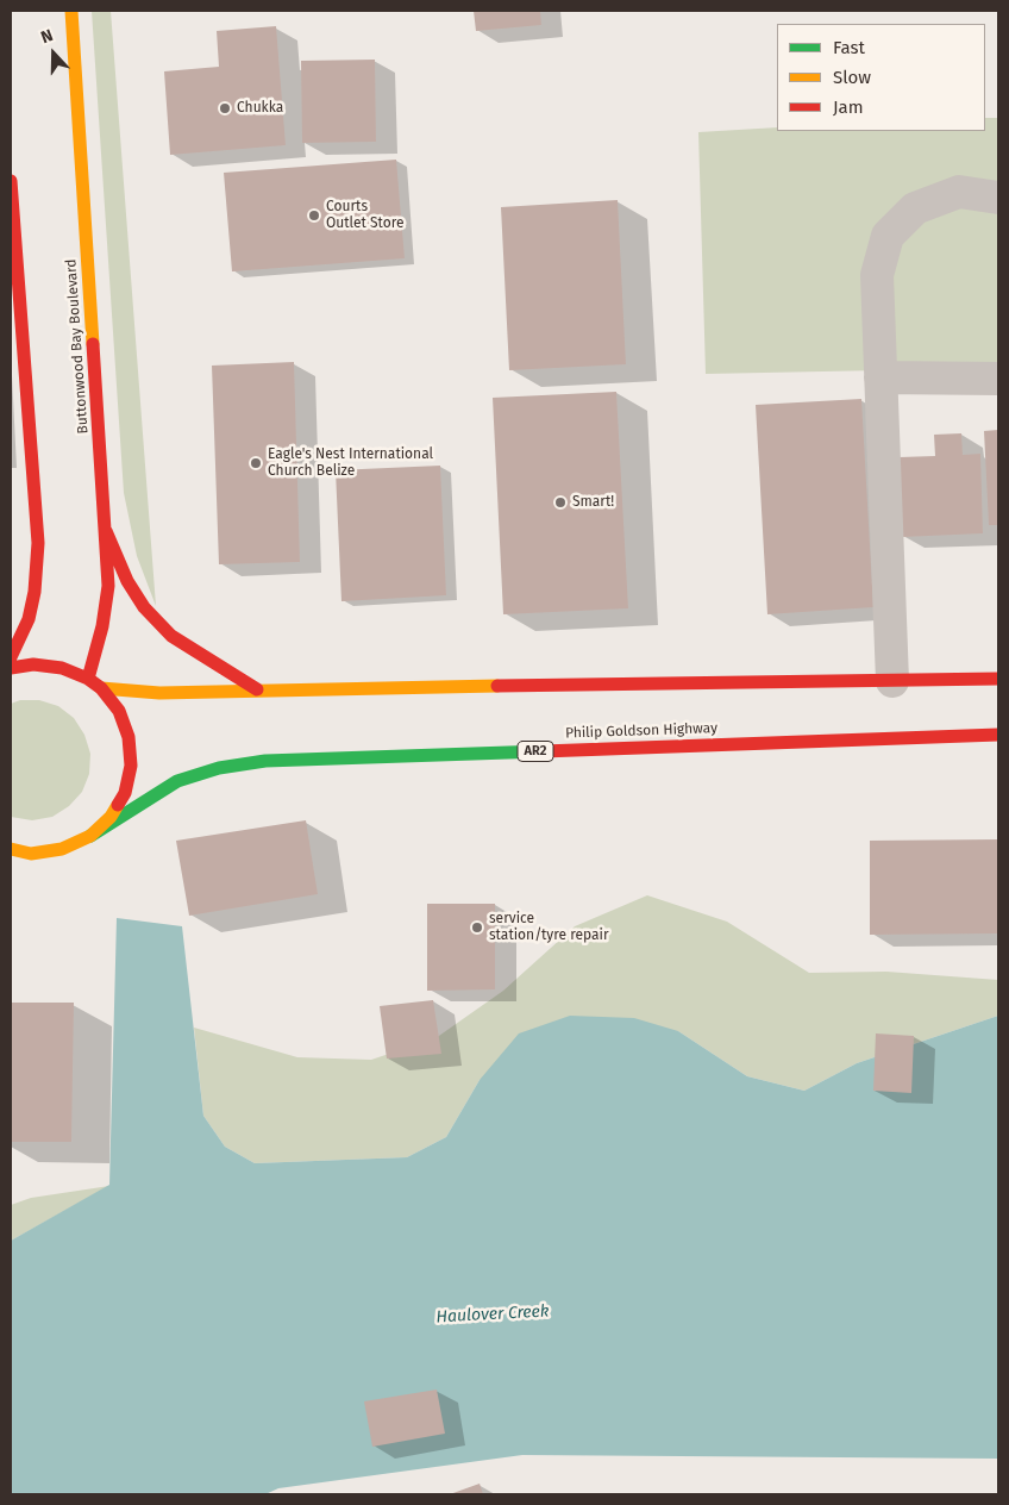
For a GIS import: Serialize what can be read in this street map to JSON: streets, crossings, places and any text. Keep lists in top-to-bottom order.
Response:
{
  "streets": {
    "main road": ["Buttonwood Bay Boulevard", "Philip Goldson Highway", "AR2"]
  },
  "water": ["Haulover Creek"],
  "places": [
    "Chukka",
    "Courts Outlet Store",
    "Eagle's Nest International Church Belize",
    "Smart!",
    "service station/tyre repair"
  ],
  "legend": ["Fast", "Slow", "Jam"],
  "north": "top"
}
